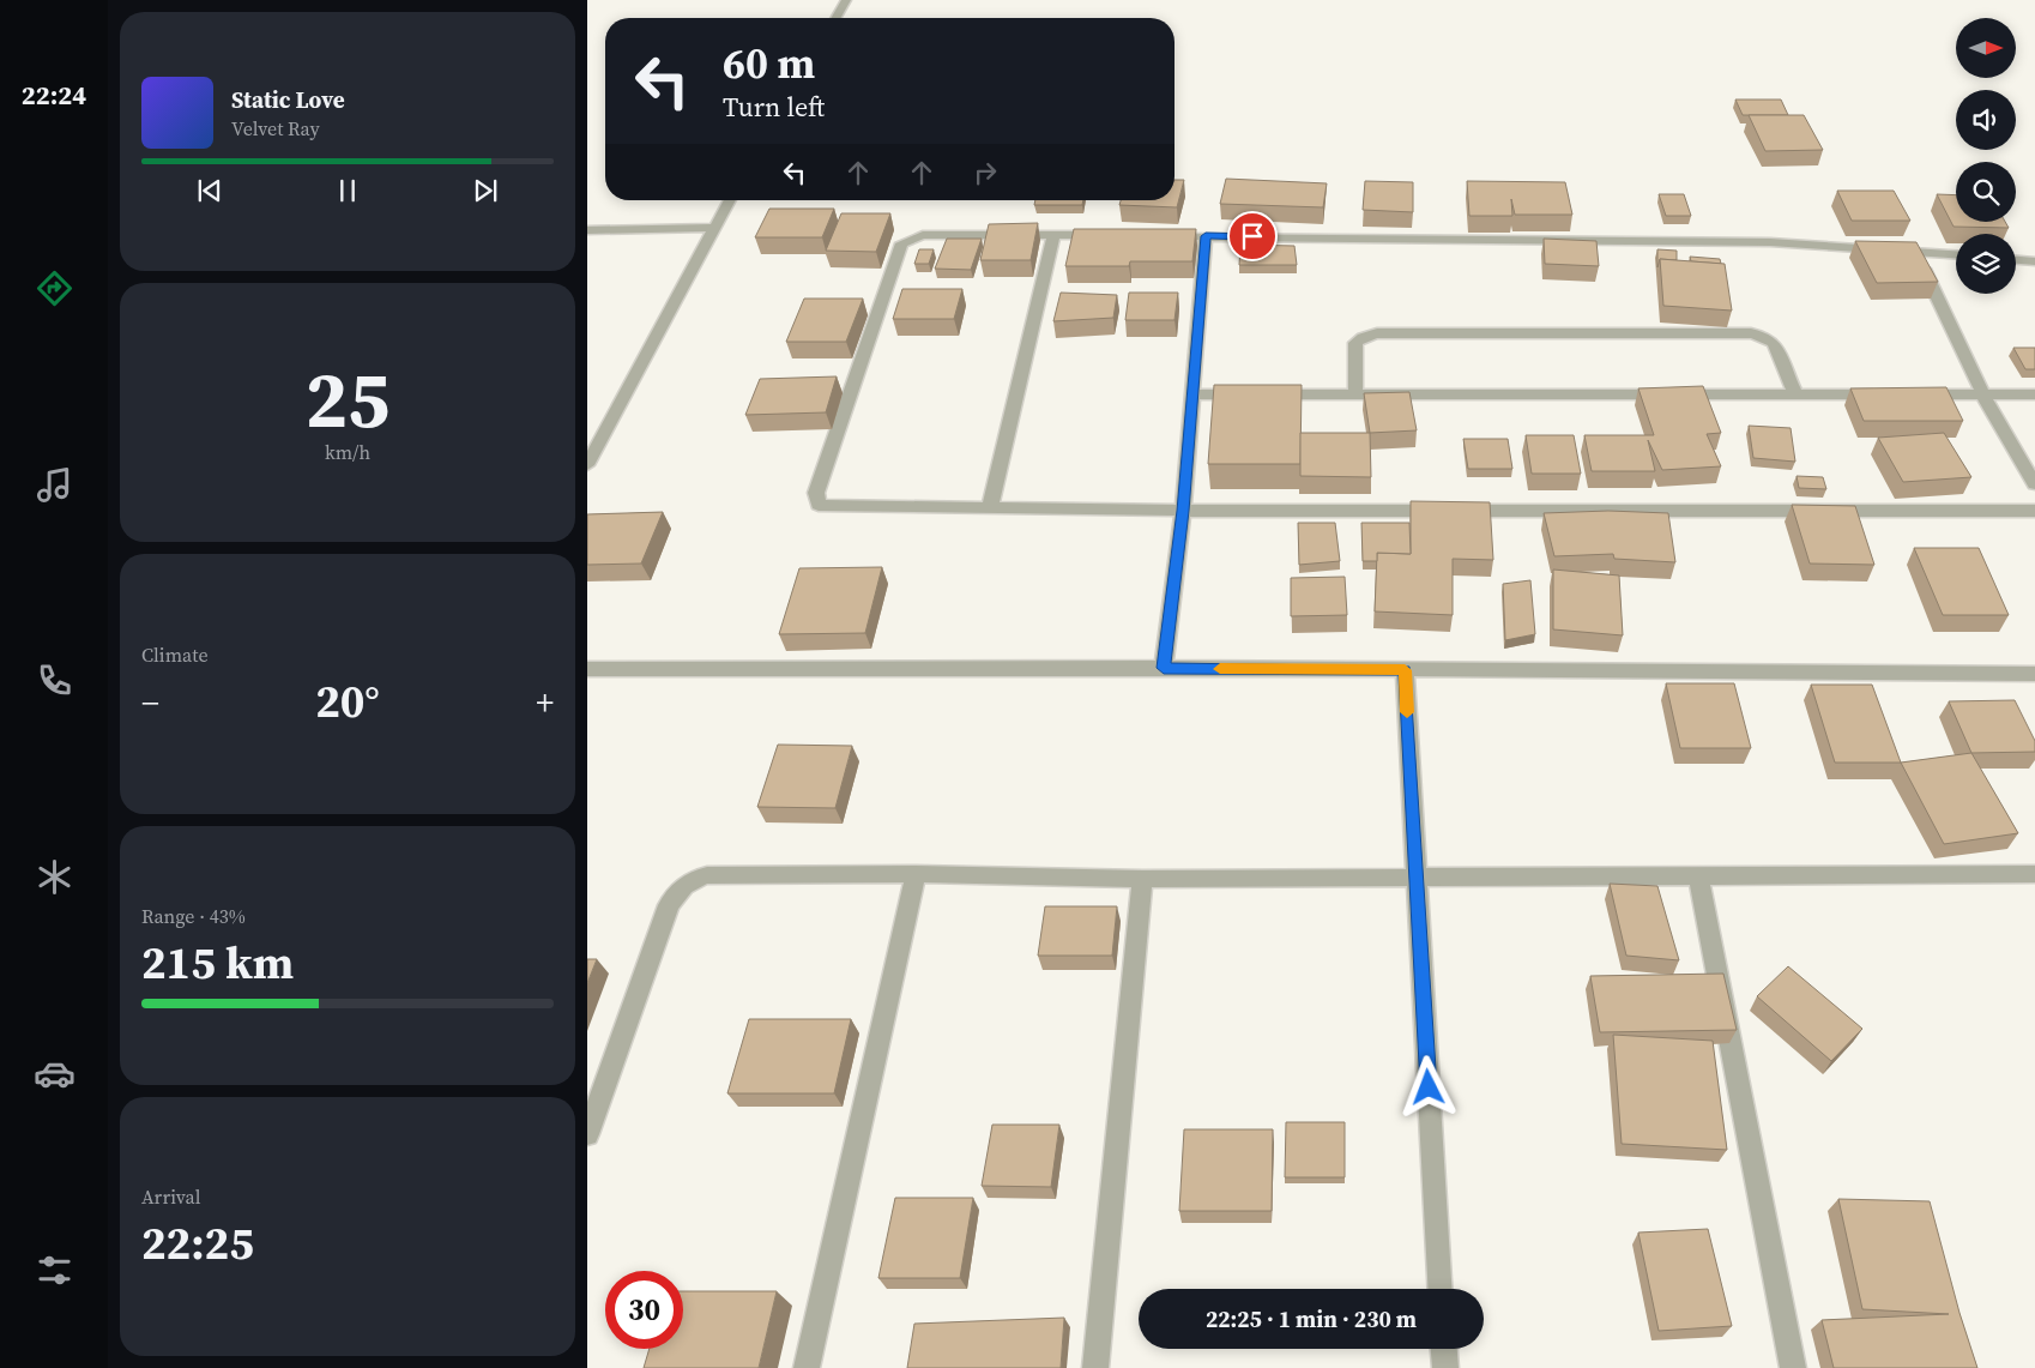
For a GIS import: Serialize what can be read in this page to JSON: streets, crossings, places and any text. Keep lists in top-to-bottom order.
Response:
{
  "north": "right",
  "page": {
    "tabs": "22:24",
    "turn": ["60 m", "Turn left"],
    "song": ["Static Love", "Velvet Ray"],
    "tile": [
      ["25", "km/h"],
      "Climate",
      ["Range · 43%", "215 km"],
      ["Arrival", "22:25"]
    ],
    "heat": ["−", "20°", "+"],
    "limit": "30",
    "trip": "22:25 · 1 min · 230 m"
  }
}
